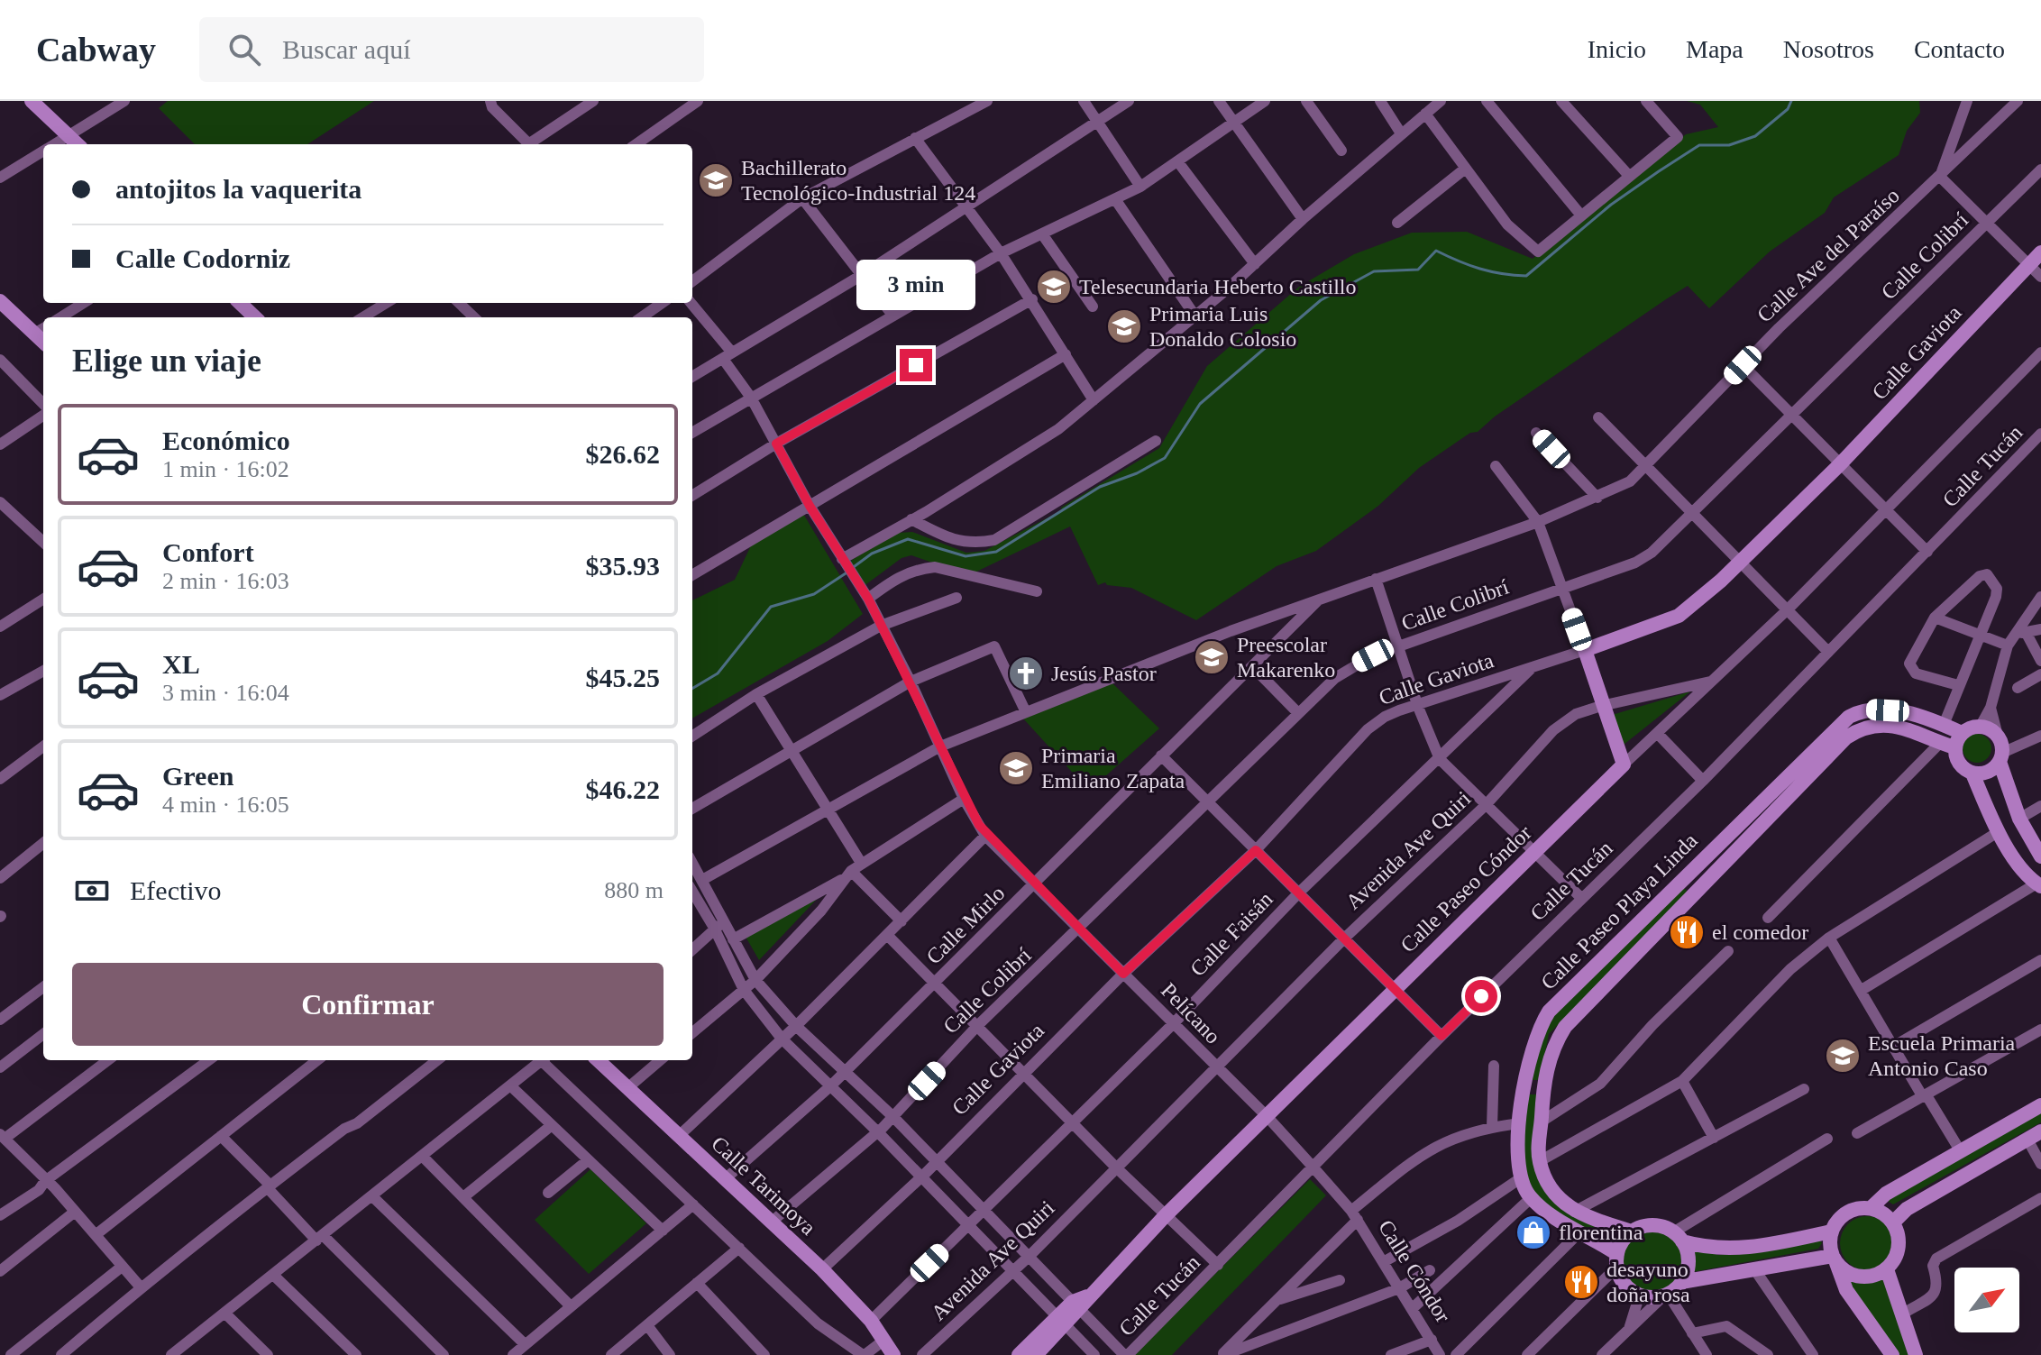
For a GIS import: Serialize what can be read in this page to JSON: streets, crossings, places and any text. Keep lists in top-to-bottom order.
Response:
{
  "streets": {
    "street": [
      "Calle Ave del Paraíso",
      "Calle Colibrí",
      "Calle Gaviota",
      "Calle Tucán",
      "Avenida Ave Quiri",
      "Calle Paseo Cóndor",
      "Calle Paseo Playa Linda",
      "Calle Mirlo",
      "Calle Faisán",
      "Pelícano",
      "Calle Tarimoya",
      "Calle Cóndor"
    ]
  },
  "crossings": [
    ["Calle Ave del Paraíso", "Calle Mirlo"],
    ["Calle Ave del Paraíso", "Pelícano"],
    ["Calle Colibrí", "Pelícano"],
    ["Calle Colibrí", "Calle Tarimoya"],
    ["Calle Gaviota", "Calle Faisán"],
    ["Calle Gaviota", "Pelícano"],
    ["Calle Gaviota", "Calle Tarimoya"],
    ["Calle Tucán", "Pelícano"],
    ["Avenida Ave Quiri", "Calle Paseo Cóndor"],
    ["Avenida Ave Quiri", "Pelícano"],
    ["Calle Paseo Cóndor", "Pelícano"],
    ["Calle Mirlo", "Pelícano"],
    ["Calle Mirlo", "Calle Tarimoya"],
    ["Calle Faisán", "Pelícano"],
    ["Calle Faisán", "Calle Tarimoya"],
    ["Pelícano", "Calle Cóndor"]
  ],
  "places": {
    "school or university": [
      "Bachillerato Tecnológico-Industrial 124",
      "Telesecundaria Heberto Castillo",
      "Primaria Luis Donaldo Colosio",
      "Preescolar Makarenko",
      "Primaria Emiliano Zapata",
      "Escuela Primaria Antonio Caso"
    ],
    "church": ["Jesús Pastor"],
    "restaurant": ["el comedor", "desayuno doña rosa"],
    "shop": ["florentina"]
  },
  "north": "top right",
  "page": {
    "header": "Cabway",
    "search": "Buscar aquí",
    "nav": [
      "Inicio",
      "Mapa",
      "Nosotros",
      "Contacto"
    ],
    "banner": ["antojitos la vaquerita", "Calle Codorniz"],
    "bubble": "3 min",
    "heading": "Elige un viaje",
    "list": [
      {
        "name": "Económico",
        "note": "1 min · 16:02",
        "value": "$26.62"
      },
      {
        "name": "Confort",
        "note": "2 min · 16:03",
        "value": "$35.93"
      },
      {
        "name": "XL",
        "note": "3 min · 16:04",
        "value": "$45.25"
      },
      {
        "name": "Green",
        "note": "4 min · 16:05",
        "value": "$46.22"
      }
    ],
    "pay": ["Efectivo", "880 m"],
    "buttons": "Confirmar"
  }
}
